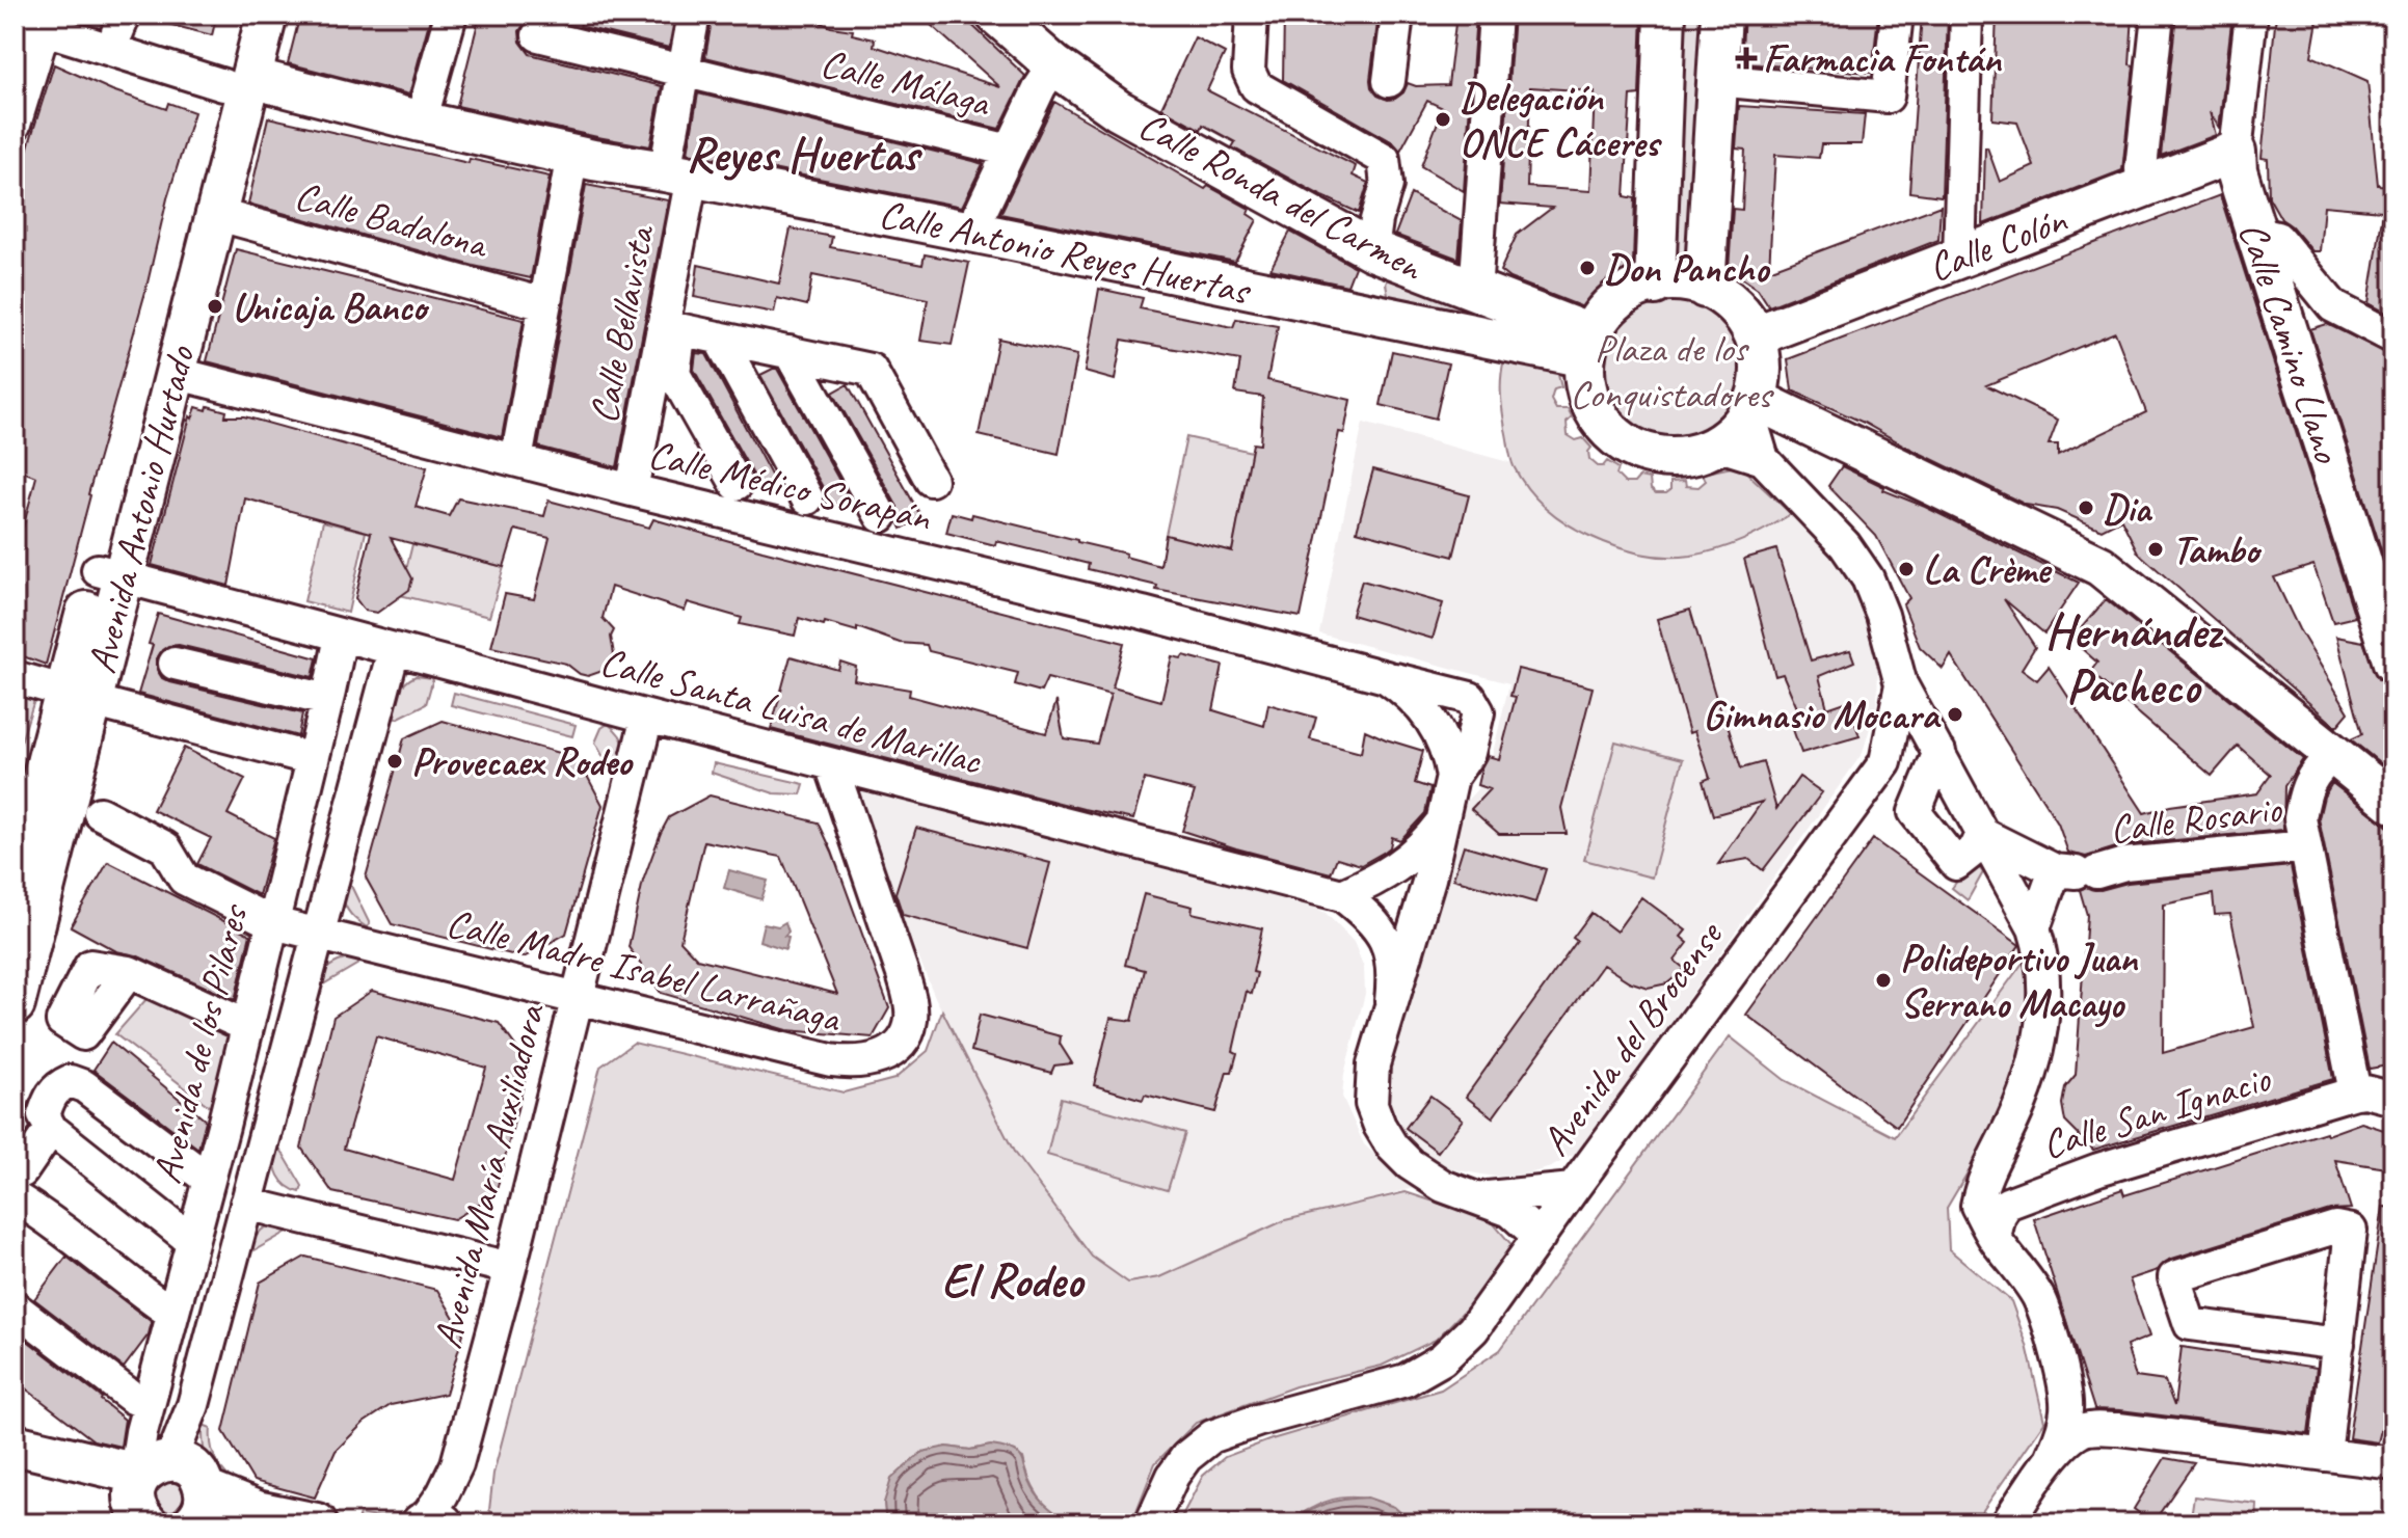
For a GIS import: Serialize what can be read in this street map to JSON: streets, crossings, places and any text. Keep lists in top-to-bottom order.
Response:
{
  "streets": {
    "main road": [
      "Calle Ronda del Carmen",
      "Calle Colón",
      "Calle Antonio Reyes Huertas",
      "Calle Camino Llano",
      "Avenida Antonio Hurtado"
    ],
    "street": [
      "Calle Málaga",
      "Calle Badalona",
      "Calle Bellavista",
      "Calle Médico Sorapán",
      "Calle Santa Luisa de Marillac",
      "Calle Rosario",
      "Calle Madre Isabel Larrañaga",
      "Avenida del Brocense",
      "Avenida de los Pilares",
      "Calle San Ignacio",
      "Avenida María Auxiliadora"
    ]
  },
  "crossings": [
    ["Calle Málaga", "Calle Bellavista"],
    ["Calle Ronda del Carmen", "Calle Colón"],
    ["Calle Ronda del Carmen", "Calle Antonio Reyes Huertas"],
    ["Calle Ronda del Carmen", "Avenida del Brocense"],
    ["Calle Badalona", "Avenida Antonio Hurtado"],
    ["Calle Colón", "Calle Antonio Reyes Huertas"],
    ["Calle Colón", "Calle Camino Llano"],
    ["Calle Colón", "Avenida del Brocense"],
    ["Calle Antonio Reyes Huertas", "Calle Bellavista"],
    ["Calle Antonio Reyes Huertas", "Avenida Antonio Hurtado"],
    ["Calle Antonio Reyes Huertas", "Avenida del Brocense"],
    ["Calle Bellavista", "Calle Médico Sorapán"],
    ["Calle Médico Sorapán", "Avenida Antonio Hurtado"],
    ["Avenida Antonio Hurtado", "Calle Santa Luisa de Marillac"],
    ["Calle Santa Luisa de Marillac", "Calle Madre Isabel Larrañaga"],
    ["Calle Santa Luisa de Marillac", "Avenida de los Pilares"],
    ["Calle Santa Luisa de Marillac", "Avenida María Auxiliadora"],
    ["Calle Madre Isabel Larrañaga", "Avenida de los Pilares"],
    ["Calle Madre Isabel Larrañaga", "Avenida María Auxiliadora"]
  ],
  "districts": ["Reyes Huertas", "Hernández Pacheco", "El Rodeo"],
  "parks": ["Plaza de los Conquistadores"],
  "places": {
    "health": ["Farmacia Fontán"],
    "other": [
      "Delegación ONCE Cáceres",
      "Don Pancho",
      "Unicaja Banco",
      "Dia",
      "Tambo",
      "La Crème",
      "Gimnasio Mocara",
      "Provecaex Rodeo",
      "Polideportivo Juan Serrano Macayo"
    ]
  }
}
